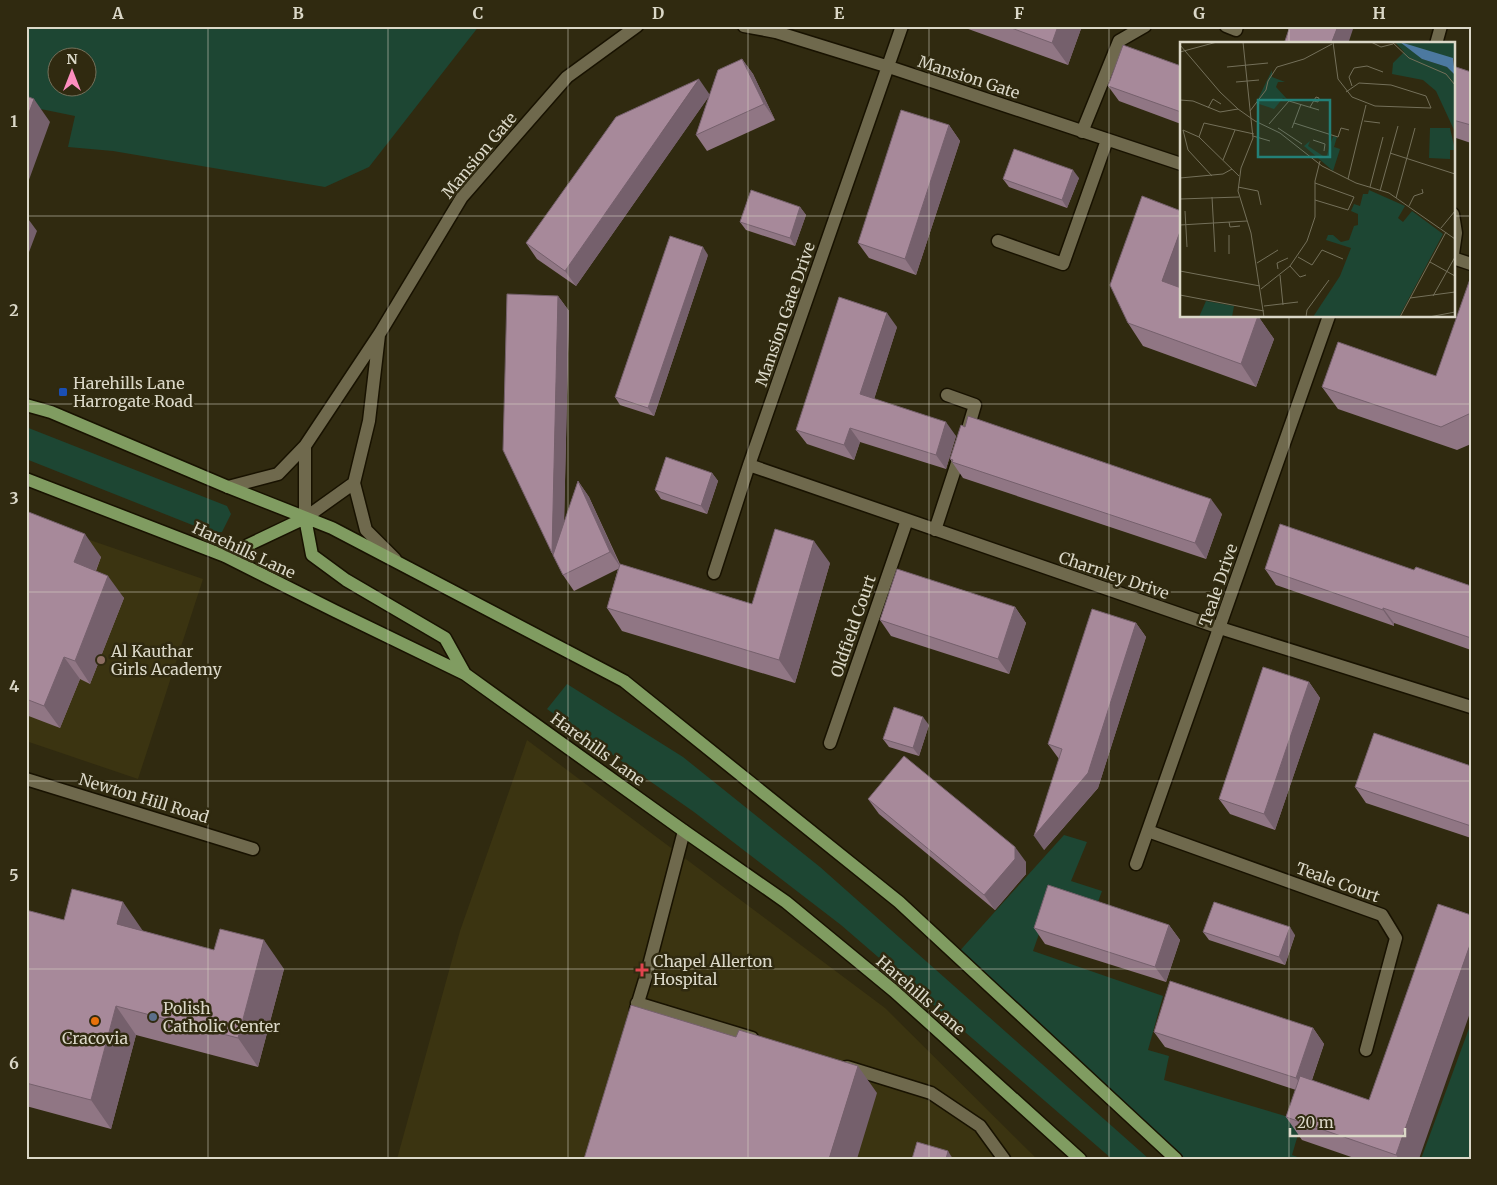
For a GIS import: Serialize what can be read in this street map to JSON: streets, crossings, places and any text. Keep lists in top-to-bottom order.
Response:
{
  "streets": {
    "main road": ["Harehills Lane"],
    "street": [
      "Mansion Gate",
      "Mansion Gate Drive",
      "Charnley Drive",
      "Teale Drive",
      "Oldfield Court",
      "Newton Hill Road",
      "Teale Court"
    ]
  },
  "crossings": [
    ["Mansion Gate", "Mansion Gate Drive"],
    ["Mansion Gate Drive", "Charnley Drive"],
    ["Charnley Drive", "Teale Drive"],
    ["Charnley Drive", "Oldfield Court"],
    ["Teale Drive", "Teale Court"]
  ],
  "places": {
    "transit": ["Harehills Lane Harrogate Road"],
    "other": ["Al Kauthar Girls Academy", "Polish Catholic Center", "Cracovia"],
    "health": ["Chapel Allerton Hospital"]
  },
  "scale_bar": "20 m",
  "north": "top",
  "grid": {
    "columns": [
      "A",
      "B",
      "C",
      "D",
      "E",
      "F",
      "G",
      "H"
    ],
    "rows": [
      "1",
      "2",
      "3",
      "4",
      "5",
      "6"
    ]
  }
}
